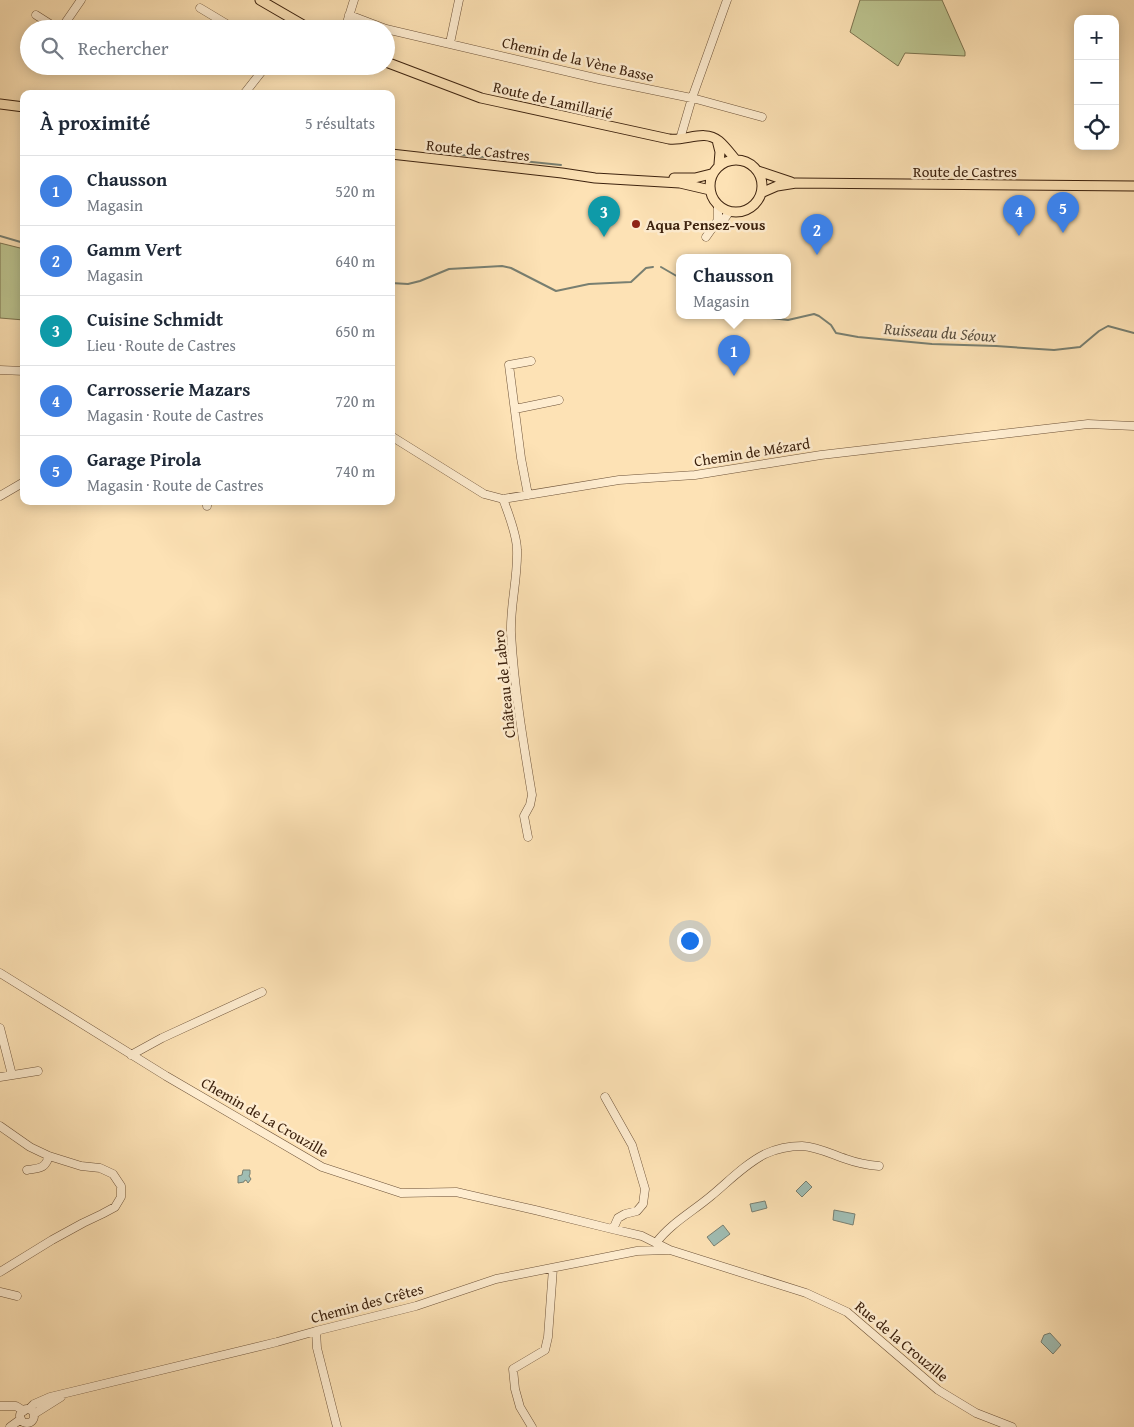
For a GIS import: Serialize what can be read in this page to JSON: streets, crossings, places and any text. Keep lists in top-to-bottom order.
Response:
{
  "streets": {
    "main road": ["Route de Lamillarié", "Route de Castres"],
    "street": [
      "Chemin de la Vène Basse",
      "Chemin de Mézard",
      "Château de Labro",
      "Chemin de La Crouzille",
      "Chemin des Crêtes",
      "Rue de la Crouzille"
    ]
  },
  "crossings": [
    ["Chemin de Mézard", "Château de Labro"],
    ["Chemin de La Crouzille", "Rue de la Crouzille"],
    ["Chemin des Crêtes", "Rue de la Crouzille"]
  ],
  "water": ["Ruisseau du Séoux"],
  "places": ["Aqua Pensez-vous"],
  "page": {
    "map_buttons": ["+", "−"],
    "search": "Rechercher",
    "heading": ["À proximité", "5 résultats"],
    "list": [
      {
        "mark": "1",
        "name": "Chausson",
        "note": "Magasin",
        "value": "520 m"
      },
      {
        "mark": "2",
        "name": "Gamm Vert",
        "note": "Magasin",
        "value": "640 m"
      },
      {
        "mark": "3",
        "name": "Cuisine Schmidt",
        "note": "Lieu · Route de Castres",
        "value": "650 m"
      },
      {
        "mark": "4",
        "name": "Carrosserie Mazars",
        "note": "Magasin · Route de Castres",
        "value": "720 m"
      },
      {
        "mark": "5",
        "name": "Garage Pirola",
        "note": "Magasin · Route de Castres",
        "value": "740 m"
      }
    ],
    "pins": [
      "5",
      "4",
      "3",
      "2",
      "1"
    ],
    "popup": ["Chausson", "Magasin"]
  }
}
